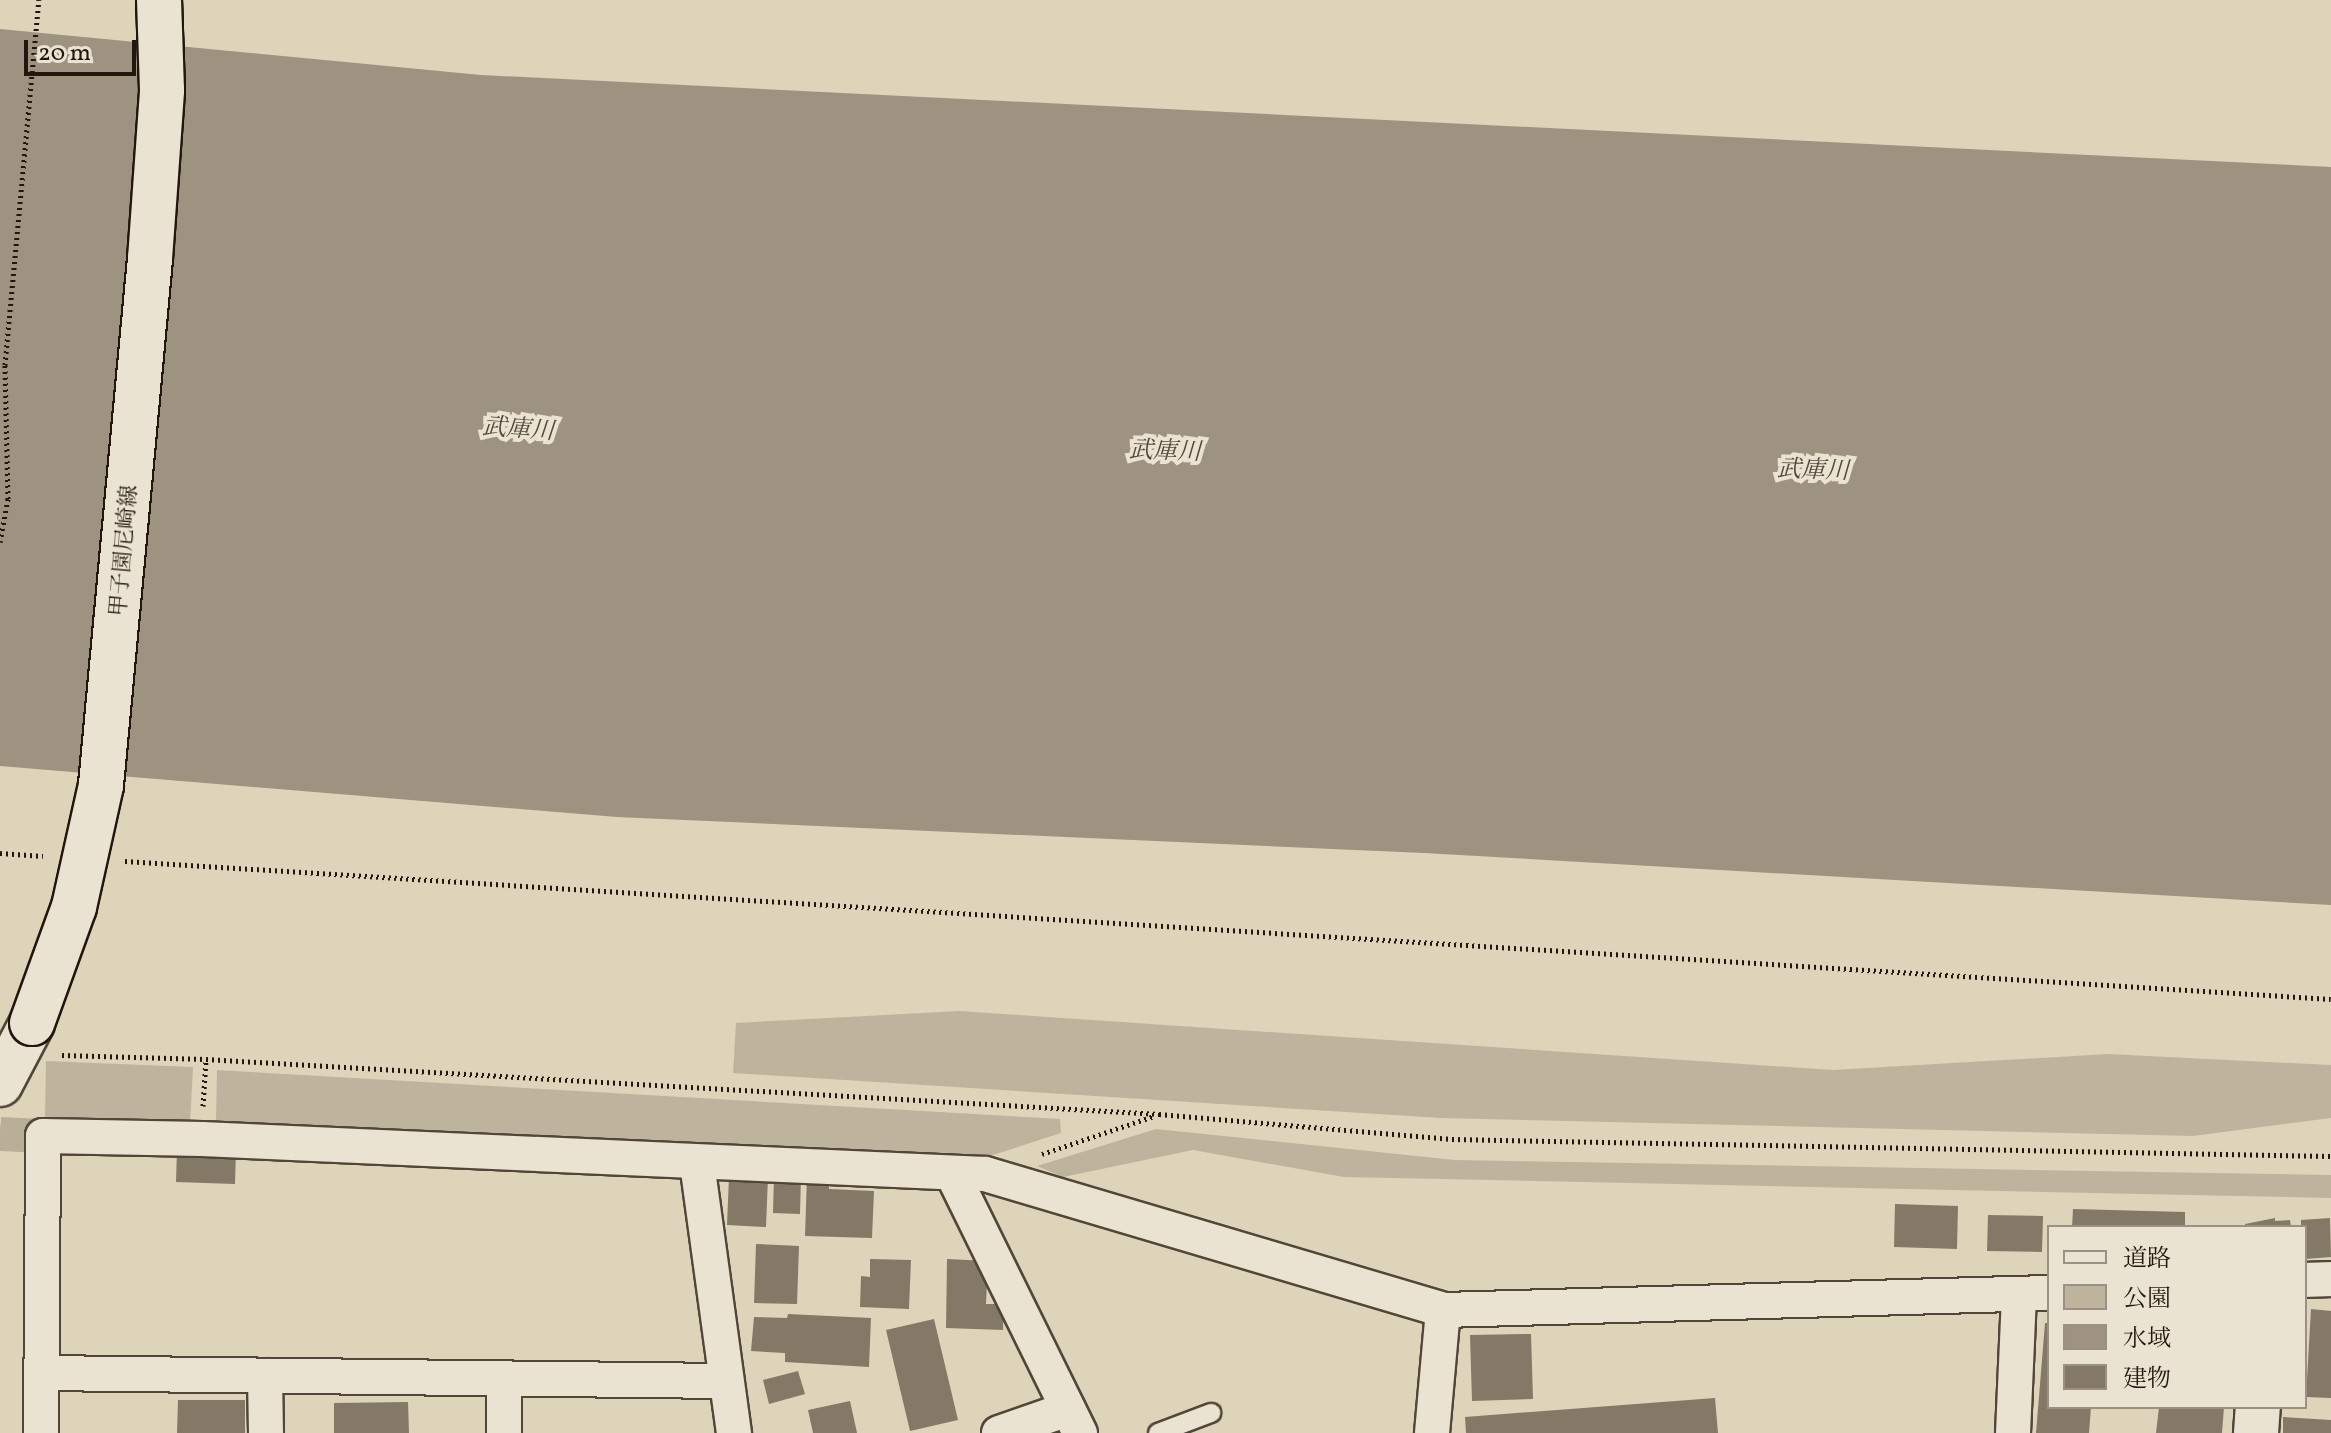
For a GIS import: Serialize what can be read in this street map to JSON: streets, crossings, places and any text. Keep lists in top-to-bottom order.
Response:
{
  "streets": {
    "main road": ["甲子園尼崎線"]
  },
  "water": ["武庫川"],
  "legend": [
    "道路",
    "公園",
    "水域",
    "建物"
  ],
  "scale_bar": "20 m"
}
